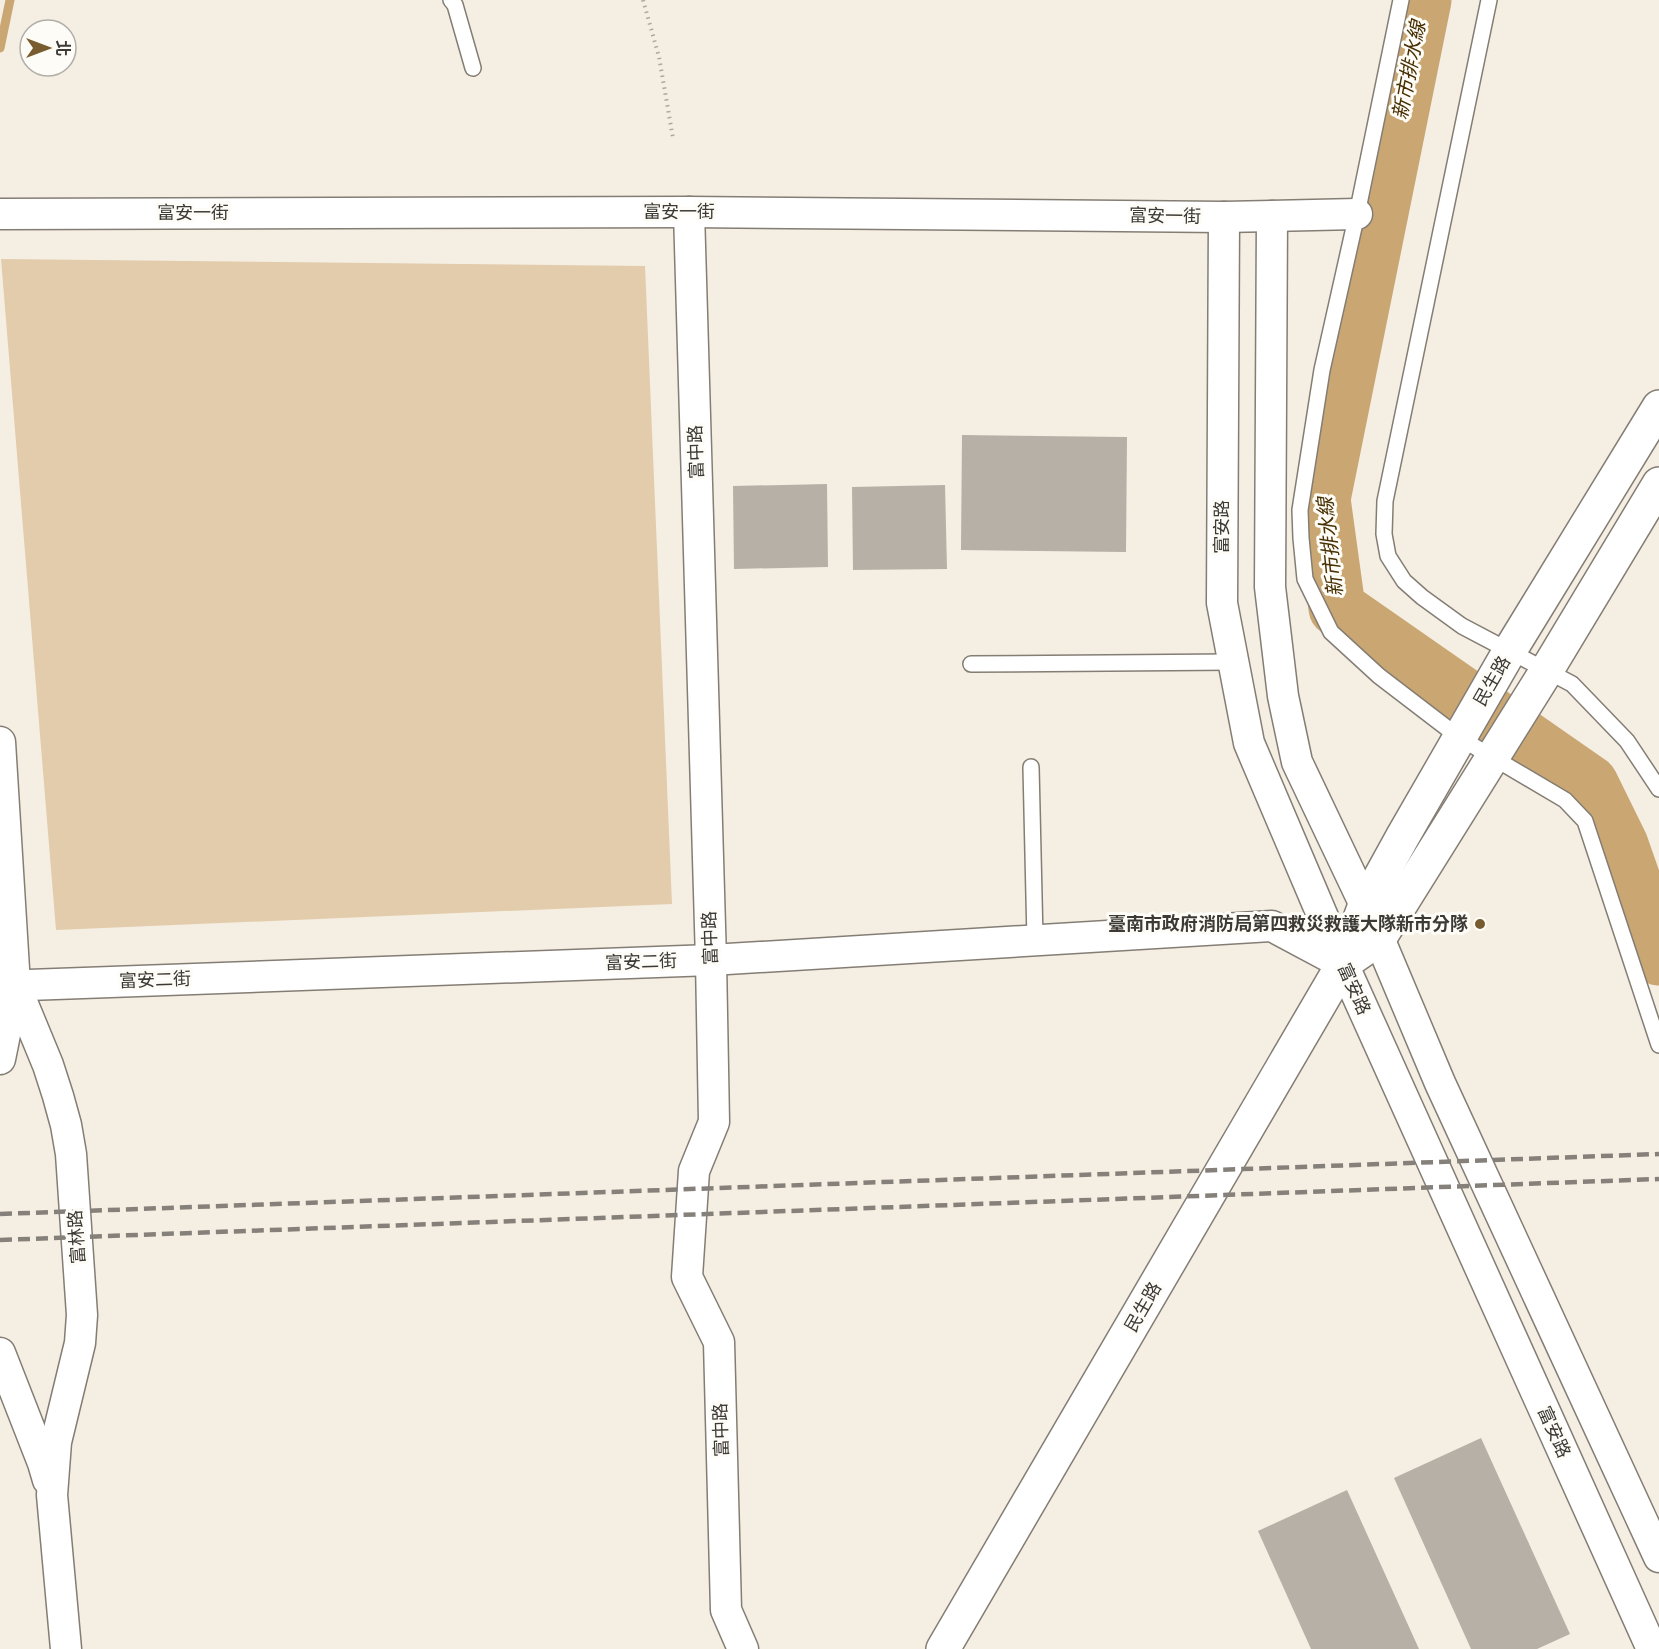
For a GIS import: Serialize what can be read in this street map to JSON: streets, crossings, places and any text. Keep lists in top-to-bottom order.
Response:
{
  "streets": {
    "street": [
      "富安一街",
      "富中路",
      "富安路",
      "民生路",
      "富安二街",
      "富林路"
    ]
  },
  "crossings": [
    ["富安一街", "富中路"],
    ["富安一街", "富安路"],
    ["富中路", "富安二街"],
    ["富安路", "民生路"],
    ["富安路", "富安二街"],
    ["民生路", "富安二街"],
    ["富安二街", "富林路"]
  ],
  "water": ["新市排水線"],
  "places": ["臺南市政府消防局第四救災救護大隊新市分隊"],
  "north": "right"
}
